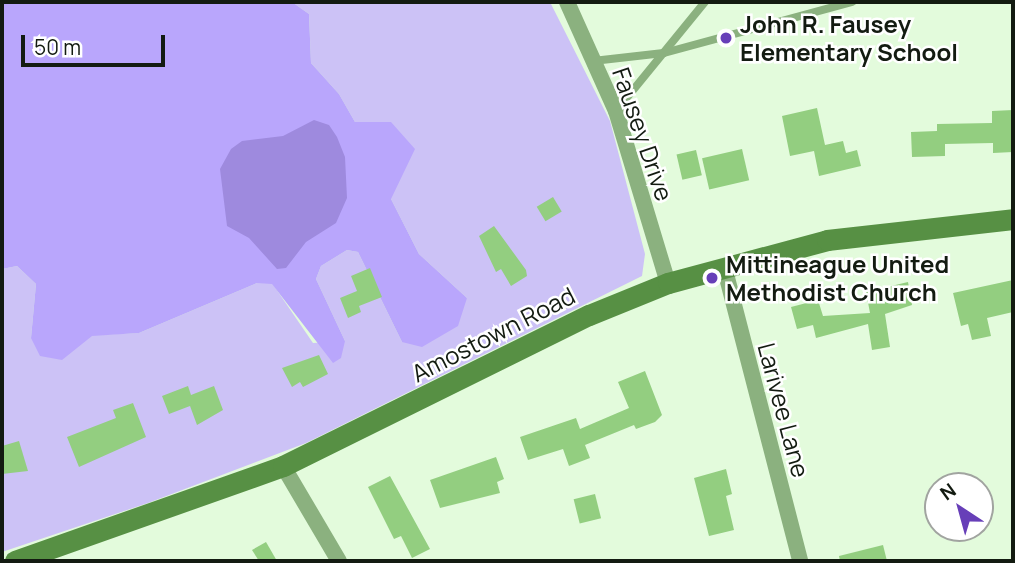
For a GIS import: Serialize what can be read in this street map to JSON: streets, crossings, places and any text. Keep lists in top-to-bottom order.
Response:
{
  "streets": {
    "street": ["Fausey Drive", "Amostown Road", "Larivee Lane"]
  },
  "crossings": [
    ["Fausey Drive", "Amostown Road"],
    ["Amostown Road", "Larivee Lane"]
  ],
  "places": ["John R. Fausey Elementary School", "Mittineague United Methodist Church"],
  "scale_bar": "50 m",
  "north": "top left"
}
